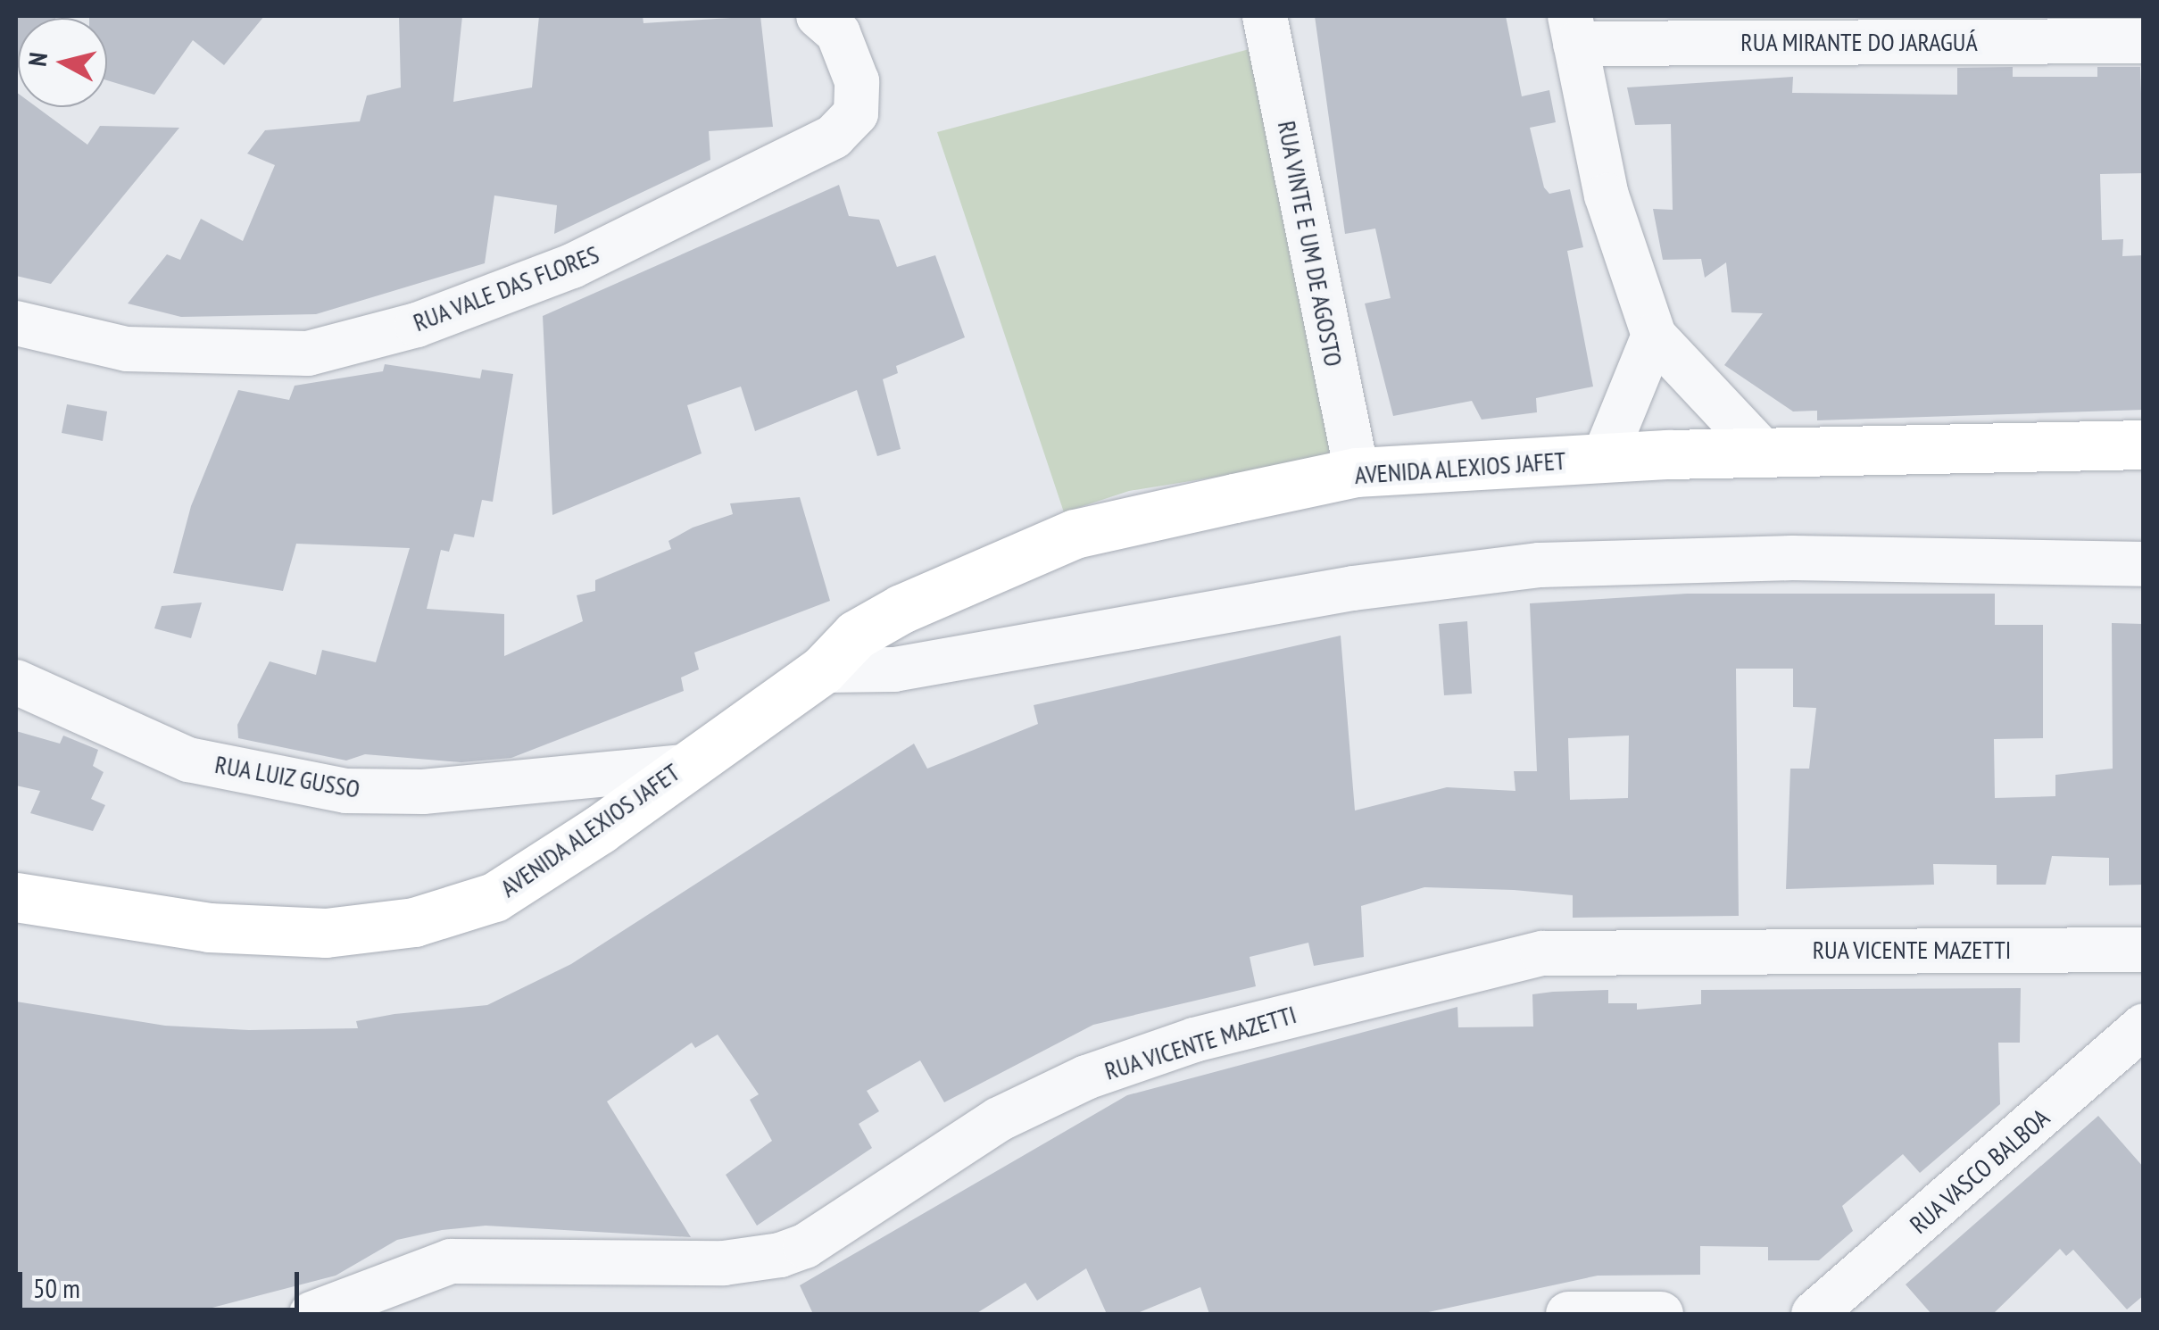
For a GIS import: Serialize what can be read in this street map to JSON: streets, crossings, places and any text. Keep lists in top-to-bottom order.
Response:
{
  "streets": {
    "main road": ["AVENIDA ALEXIOS JAFET"],
    "street": [
      "RUA MIRANTE DO JARAGUÁ",
      "RUA VINTE E UM DE AGOSTO",
      "RUA VALE DAS FLORES",
      "RUA LUIZ GUSSO",
      "RUA VICENTE MAZETTI",
      "RUA VASCO BALBOA"
    ]
  },
  "crossings": [
    ["RUA VINTE E UM DE AGOSTO", "AVENIDA ALEXIOS JAFET"],
    ["AVENIDA ALEXIOS JAFET", "RUA LUIZ GUSSO"]
  ],
  "scale_bar": "50 m",
  "north": "left"
}
